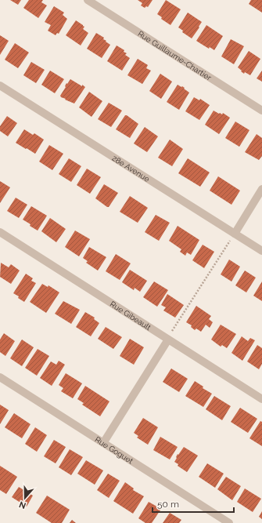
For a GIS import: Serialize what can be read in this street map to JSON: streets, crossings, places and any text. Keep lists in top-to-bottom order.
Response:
{
  "streets": {
    "street": [
      "Rue Guillaume-Chartier",
      "28e Avenue",
      "Rue Gibeault",
      "Rue Goguet"
    ]
  },
  "scale_bar": "50 m",
  "north": "bottom"
}
